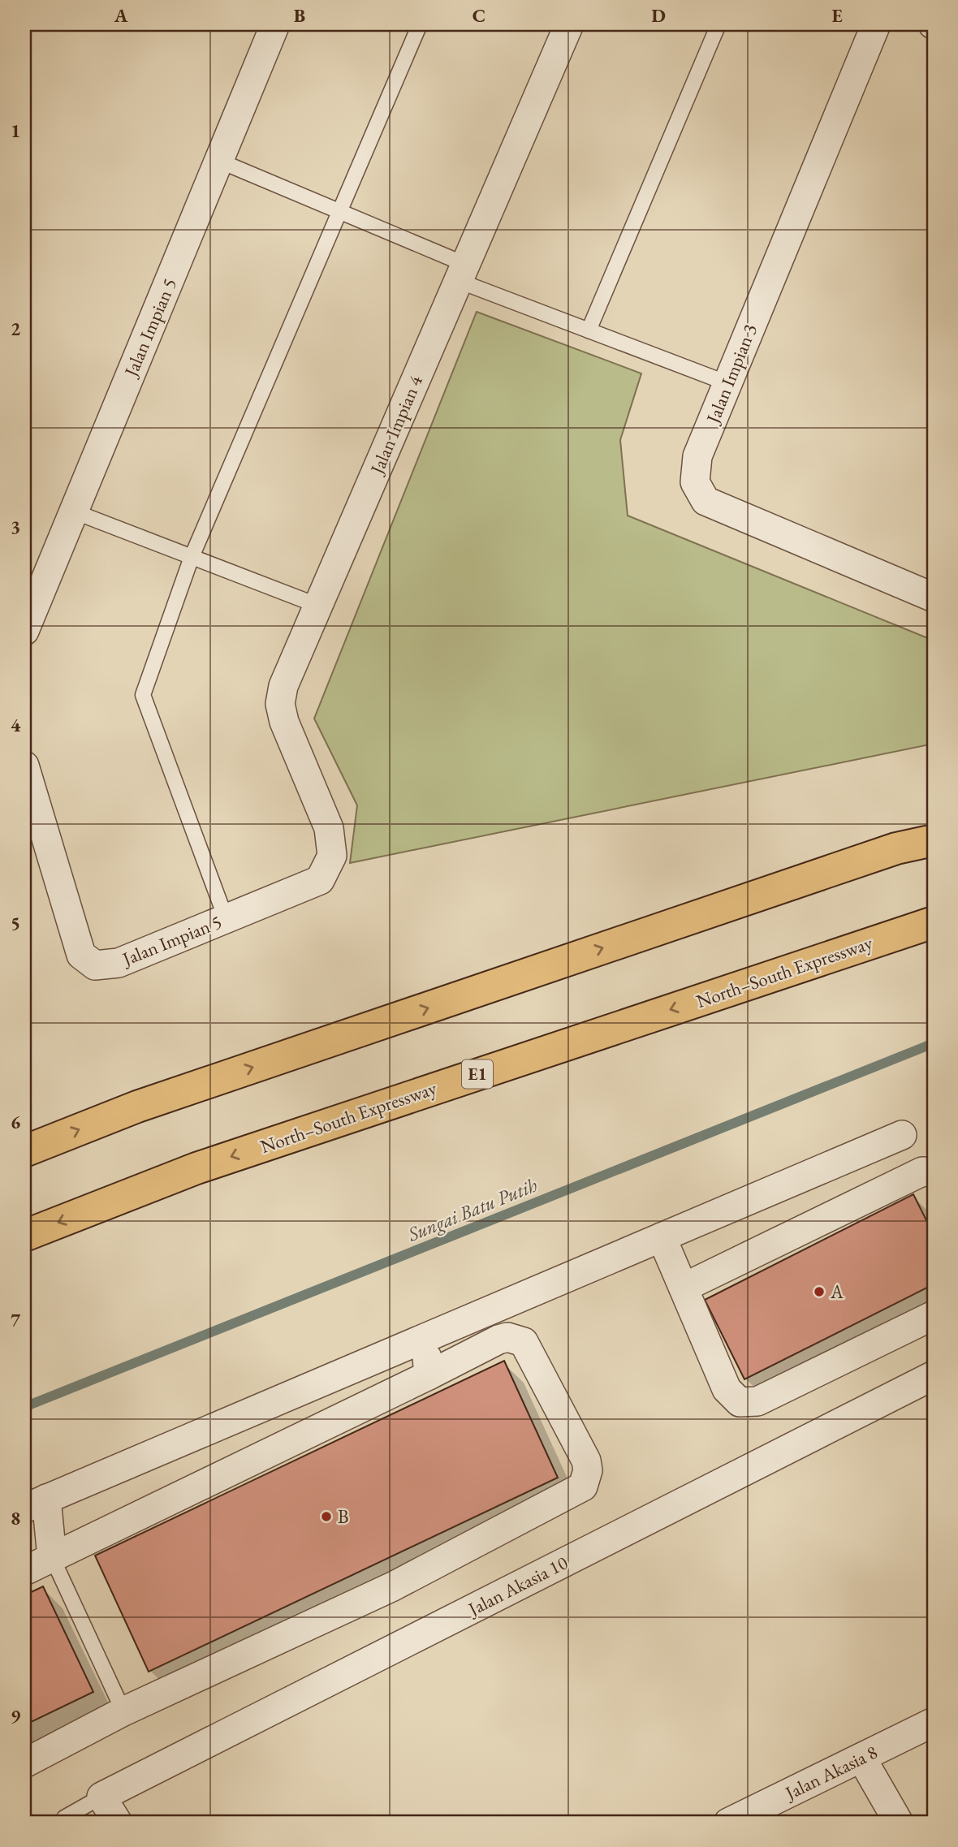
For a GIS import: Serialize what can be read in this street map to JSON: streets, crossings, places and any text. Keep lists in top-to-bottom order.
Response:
{
  "streets": {
    "highway": ["North–South Expressway", "E1"],
    "street": [
      "Jalan Impian 5",
      "Jalan Impian 3",
      "Jalan Impian 4",
      "Jalan Akasia 10",
      "Jalan Akasia 8"
    ]
  },
  "crossings": [
    ["Jalan Impian 5", "Jalan Impian 4"]
  ],
  "water": ["Sungai Batu Putih"],
  "places": ["A", "B"],
  "grid": {
    "columns": [
      "A",
      "B",
      "C",
      "D",
      "E"
    ],
    "rows": [
      "1",
      "2",
      "3",
      "4",
      "5",
      "6",
      "7",
      "8",
      "9"
    ]
  }
}
